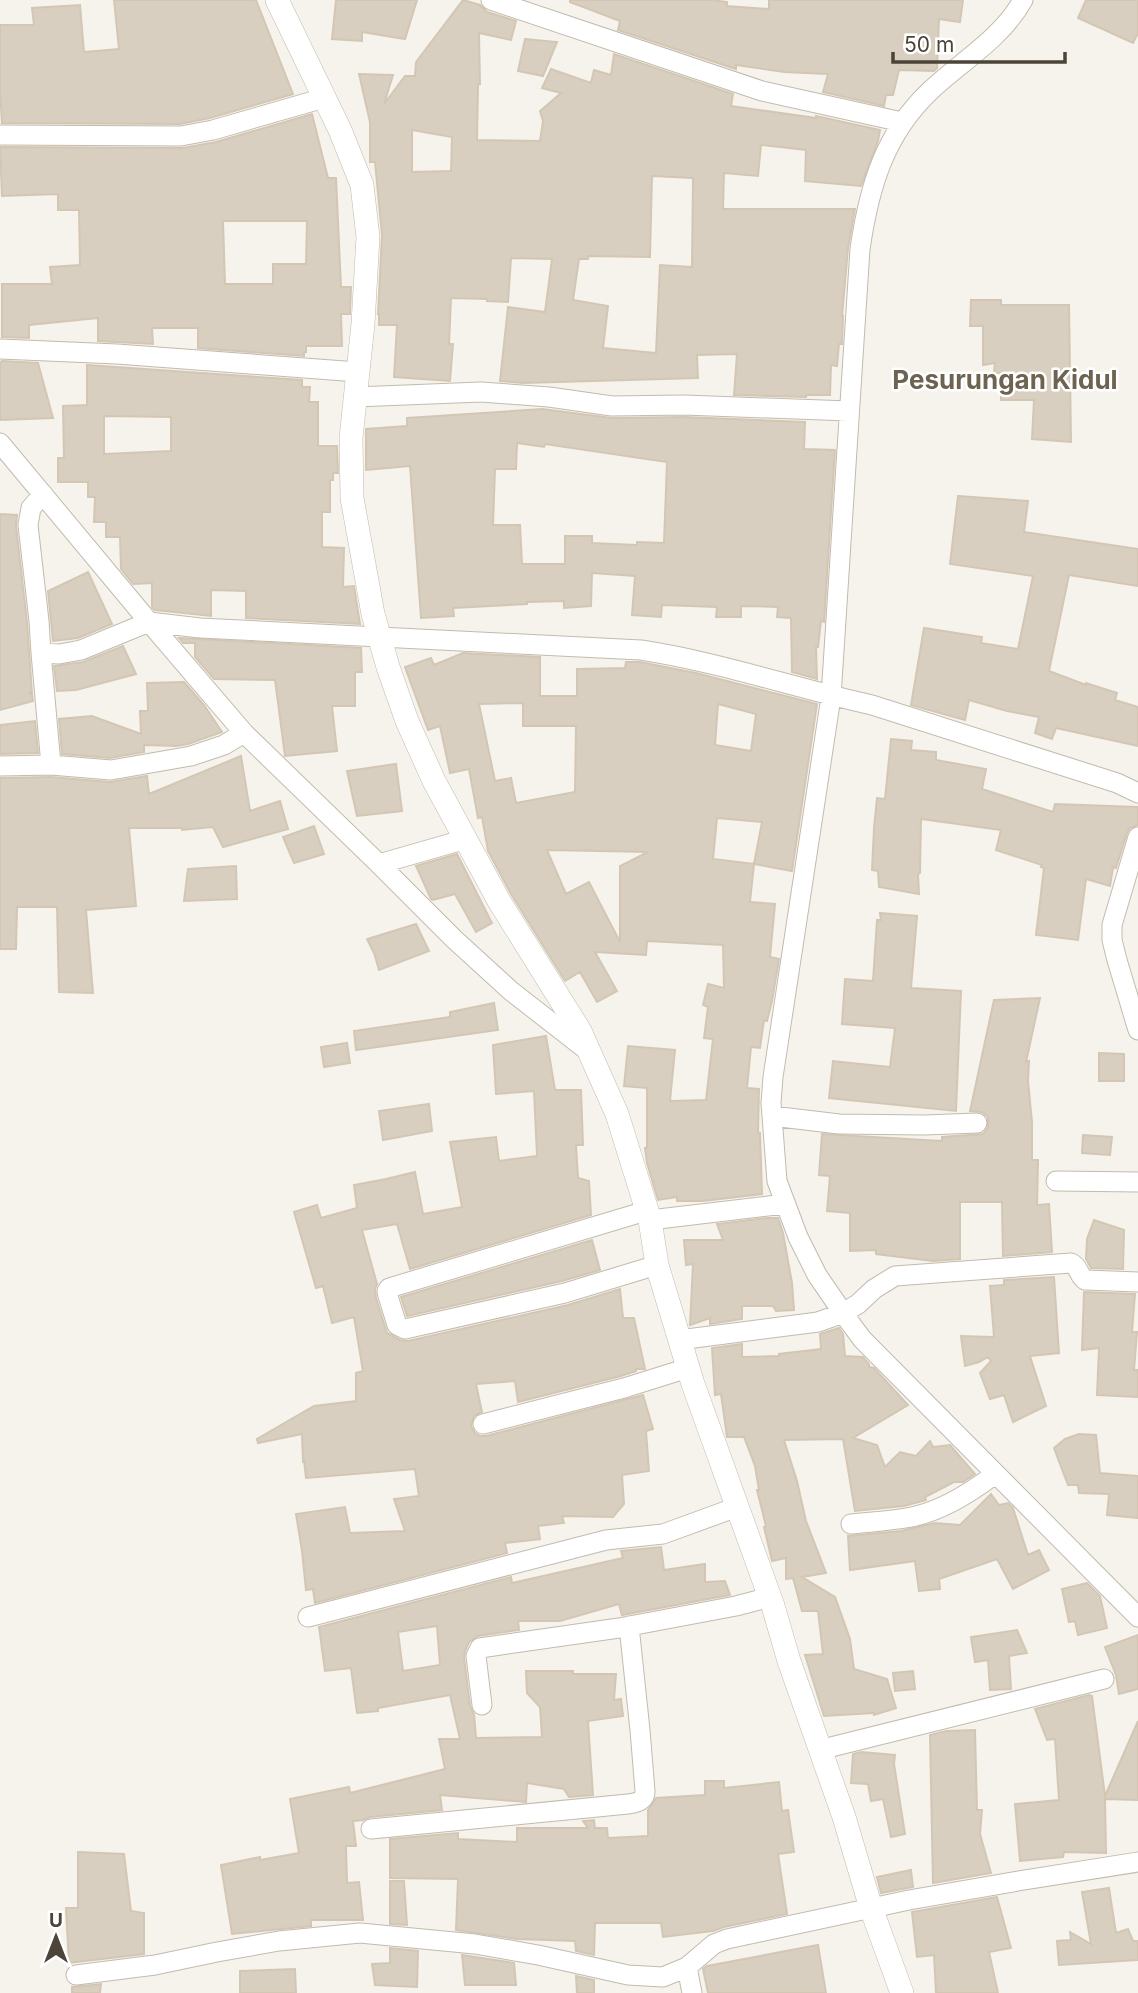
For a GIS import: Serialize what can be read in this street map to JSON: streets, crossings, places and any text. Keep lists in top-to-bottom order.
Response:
{
  "districts": ["Pesurungan Kidul"],
  "scale_bar": "50 m",
  "north": "top"
}
